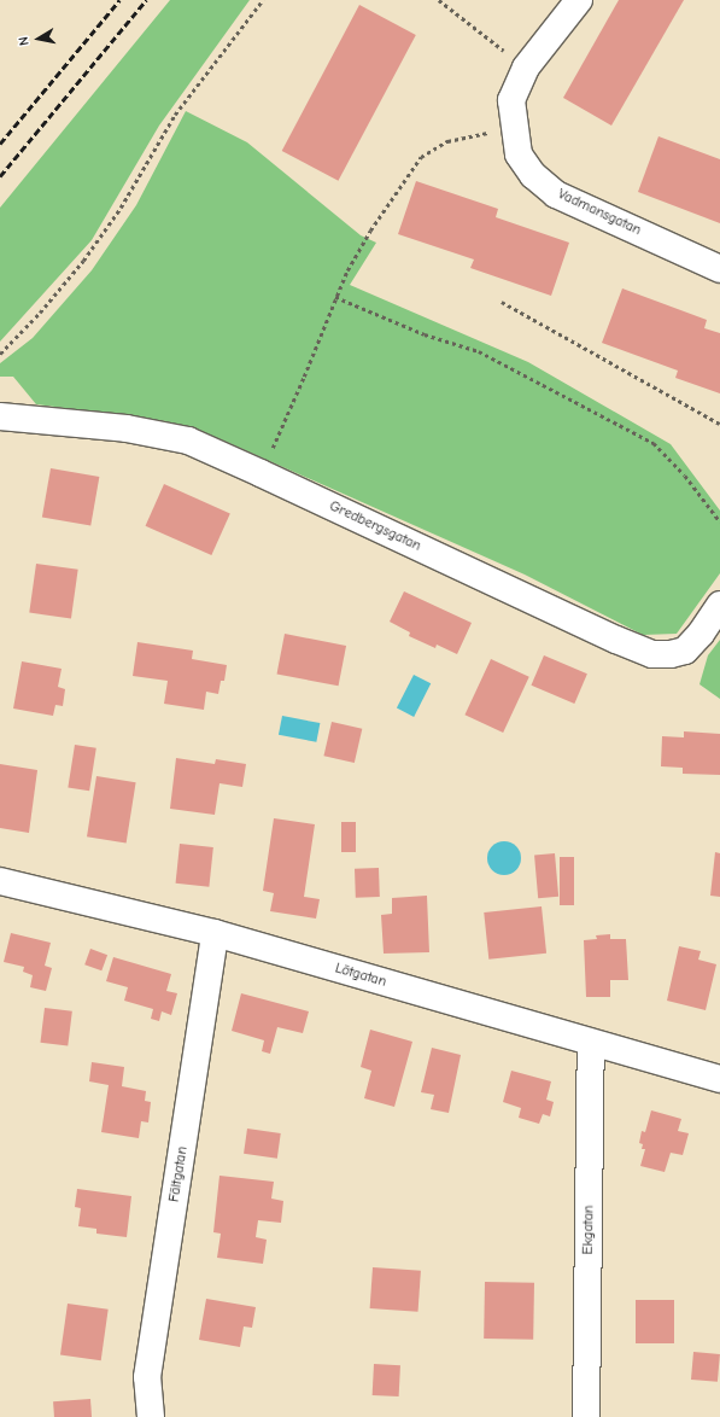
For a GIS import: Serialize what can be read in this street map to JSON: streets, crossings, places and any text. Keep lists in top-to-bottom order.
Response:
{
  "streets": {
    "street": [
      "Vadmansgatan",
      "Gredbergsgatan",
      "Lötgatan",
      "Fältgatan",
      "Ekgatan"
    ]
  },
  "crossings": [
    ["Lötgatan", "Fältgatan"],
    ["Lötgatan", "Ekgatan"]
  ],
  "north": "left"
}
